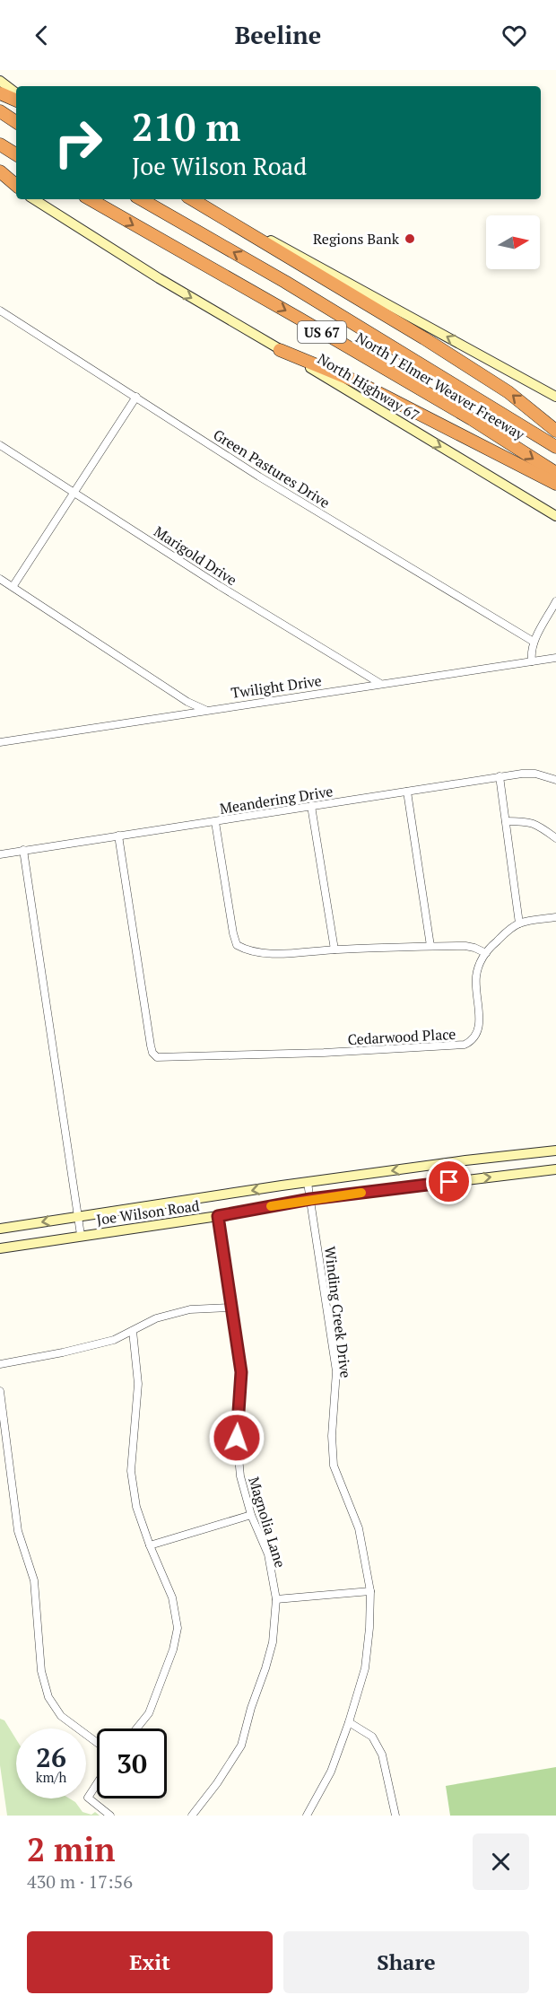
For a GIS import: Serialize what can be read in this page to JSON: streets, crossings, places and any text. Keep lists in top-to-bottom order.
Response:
{
  "streets": {
    "highway": ["US 67", "North J Elmer Weaver Freeway"],
    "main road": ["North Highway 67", "Joe Wilson Road"],
    "street": [
      "Green Pastures Drive",
      "Marigold Drive",
      "Twilight Drive",
      "Meandering Drive",
      "Cedarwood Place",
      "Winding Creek Drive",
      "Magnolia Lane"
    ]
  },
  "crossings": [
    ["Marigold Drive", "Twilight Drive"],
    ["Meandering Drive", "Cedarwood Place"],
    ["Joe Wilson Road", "Winding Creek Drive"],
    ["Joe Wilson Road", "Magnolia Lane"]
  ],
  "one_way": ["North Highway 67"],
  "places": ["Regions Bank"],
  "north": "right",
  "page": {
    "header": "Beeline",
    "turn": ["210 m", "Joe Wilson Road"],
    "speed": "26 km/h",
    "limit": "30",
    "heading": ["2 min", "430 m · 17:56"],
    "buttons": ["Exit", "Share"]
  }
}
